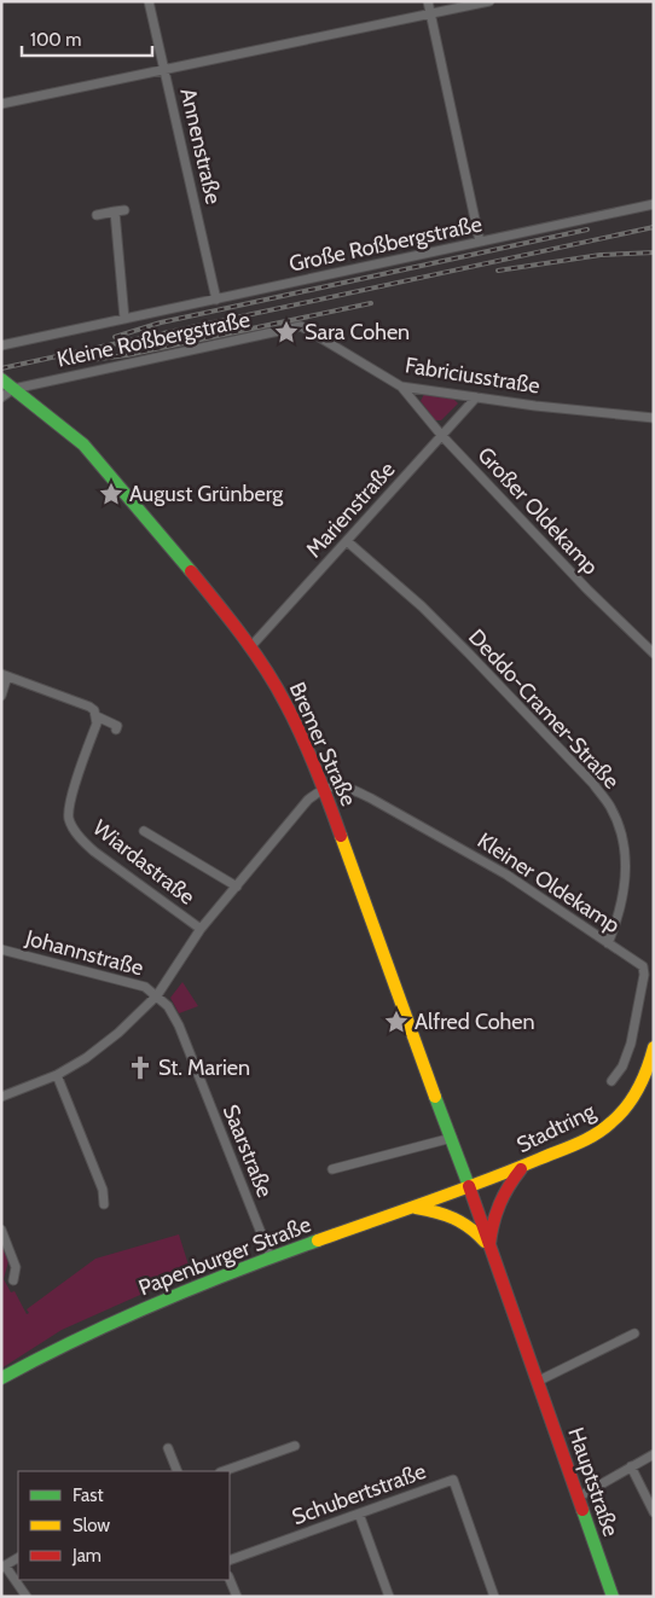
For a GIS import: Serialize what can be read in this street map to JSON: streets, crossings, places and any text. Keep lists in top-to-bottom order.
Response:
{
  "streets": {
    "main road": [
      "Bremer Straße",
      "Stadtring",
      "Papenburger Straße",
      "Hauptstraße"
    ],
    "street": [
      "Annenstraße",
      "Große Roßbergstraße",
      "Kleine Roßbergstraße",
      "Fabriciusstraße",
      "Marienstraße",
      "Großer Oldekamp",
      "Deddo-Cramer-Straße",
      "Wiardastraße",
      "Kleiner Oldekamp",
      "Johannstraße",
      "Saarstraße",
      "Schubertstraße"
    ]
  },
  "crossings": [
    ["Annenstraße", "Große Roßbergstraße"],
    ["Kleine Roßbergstraße", "Fabriciusstraße"],
    ["Kleine Roßbergstraße", "Bremer Straße"],
    ["Fabriciusstraße", "Marienstraße"],
    ["Fabriciusstraße", "Großer Oldekamp"],
    ["Marienstraße", "Großer Oldekamp"],
    ["Marienstraße", "Deddo-Cramer-Straße"],
    ["Marienstraße", "Bremer Straße"],
    ["Deddo-Cramer-Straße", "Kleiner Oldekamp"],
    ["Bremer Straße", "Kleiner Oldekamp"],
    ["Bremer Straße", "Stadtring"],
    ["Bremer Straße", "Papenburger Straße"],
    ["Bremer Straße", "Hauptstraße"],
    ["Johannstraße", "Saarstraße"],
    ["Stadtring", "Papenburger Straße"],
    ["Stadtring", "Hauptstraße"],
    ["Saarstraße", "Papenburger Straße"],
    ["Papenburger Straße", "Hauptstraße"]
  ],
  "places": {
    "place": ["Sara Cohen", "August Grünberg", "Alfred Cohen"],
    "church": ["St. Marien"]
  },
  "legend": ["Fast", "Slow", "Jam"],
  "scale_bar": "100 m"
}
